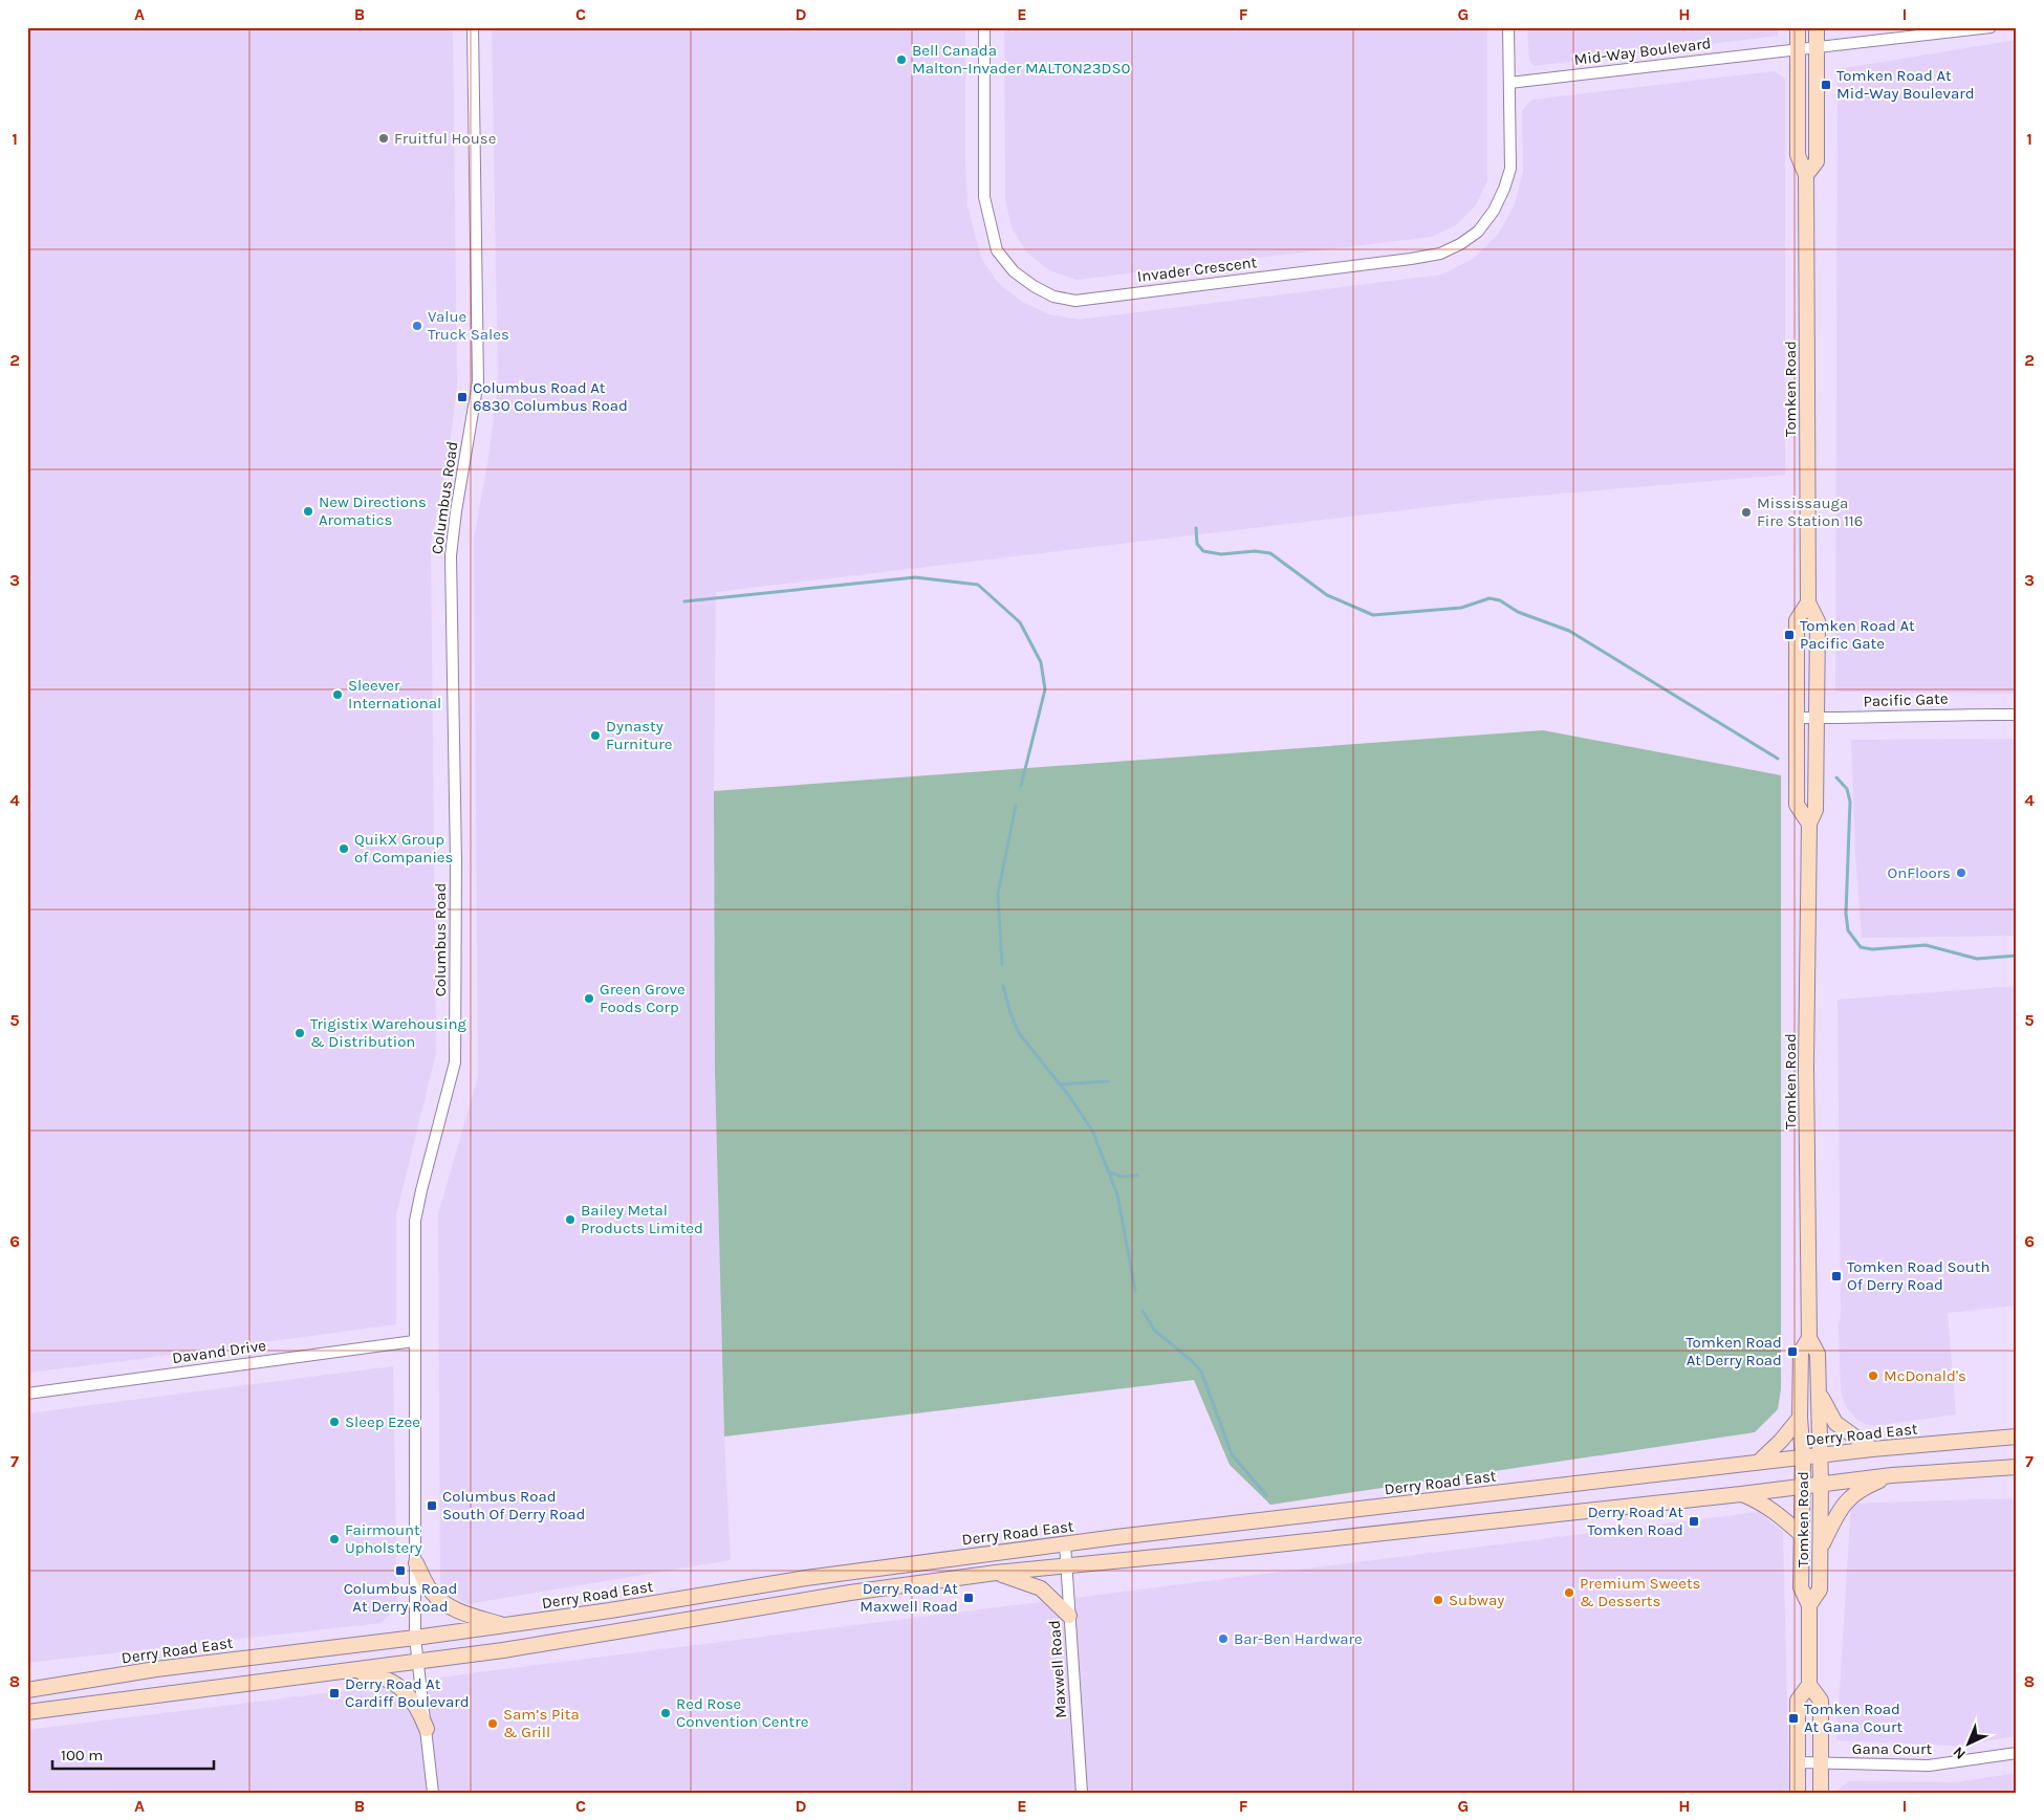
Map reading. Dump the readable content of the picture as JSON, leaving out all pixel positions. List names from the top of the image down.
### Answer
{
  "streets": {
    "main road": ["Tomken Road", "Derry Road East"],
    "street": [
      "Mid-Way Boulevard",
      "Invader Crescent",
      "Columbus Road",
      "Pacific Gate",
      "Davand Drive",
      "Maxwell Road",
      "Gana Court"
    ]
  },
  "crossings": [
    ["Mid-Way Boulevard", "Invader Crescent"],
    ["Mid-Way Boulevard", "Tomken Road"],
    ["Tomken Road", "Pacific Gate"],
    ["Tomken Road", "Derry Road East"],
    ["Tomken Road", "Gana Court"],
    ["Columbus Road", "Davand Drive"],
    ["Columbus Road", "Derry Road East"],
    ["Derry Road East", "Maxwell Road"]
  ],
  "places": {
    "other": [
      "Bell Canada Malton-Invader MALTON23DS0",
      "Fruitful House",
      "Value Truck Sales",
      "New Directions Aromatics",
      "Mississauga Fire Station 116",
      "Sleever International",
      "Dynasty Furniture",
      "QuikX Group of Companies",
      "OnFloors",
      "Green Grove Foods Corp",
      "Trigistix Warehousing & Distribution",
      "Bailey Metal Products Limited",
      "McDonald's",
      "Sleep Ezee",
      "Fairmount Upholstery",
      "Premium Sweets & Desserts",
      "Subway",
      "Bar-Ben Hardware",
      "Red Rose Convention Centre",
      "Sam’s Pita & Grill"
    ],
    "transit": [
      "Tomken Road At Mid-Way Boulevard",
      "Columbus Road At 6830 Columbus Road",
      "Tomken Road At Pacific Gate",
      "Tomken Road South Of Derry Road",
      "Tomken Road At Derry Road",
      "Columbus Road South Of Derry Road",
      "Derry Road At Tomken Road",
      "Columbus Road At Derry Road",
      "Derry Road At Maxwell Road",
      "Derry Road At Cardiff Boulevard",
      "Tomken Road At Gana Court"
    ]
  },
  "scale_bar": "100 m",
  "north": "bottom left",
  "grid": {
    "columns": [
      "A",
      "B",
      "C",
      "D",
      "E",
      "F",
      "G",
      "H",
      "I"
    ],
    "rows": [
      "1",
      "2",
      "3",
      "4",
      "5",
      "6",
      "7",
      "8"
    ]
  }
}
